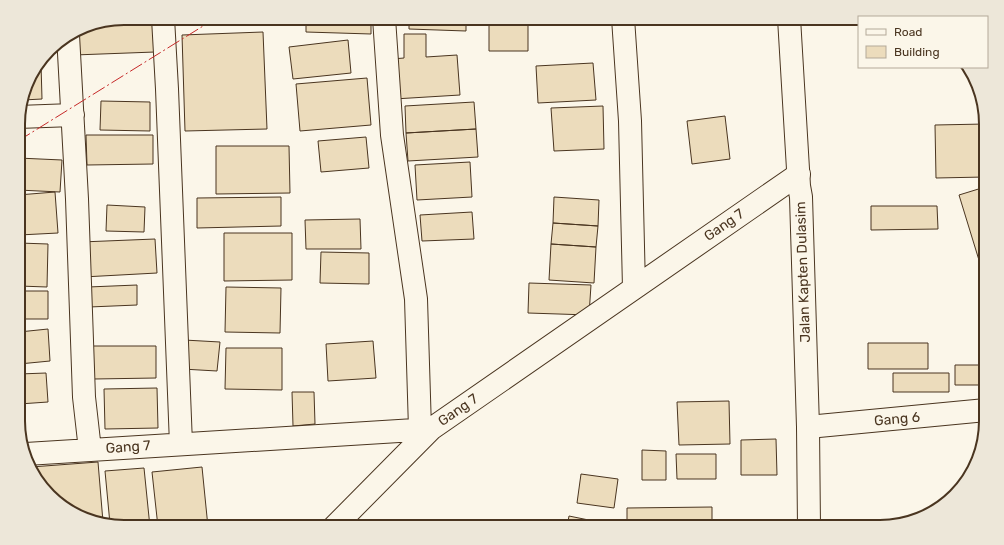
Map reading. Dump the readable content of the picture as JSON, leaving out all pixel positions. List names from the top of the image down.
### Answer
{
  "streets": {
    "street": ["Gang 7", "Jalan Kapten Dulasim", "Gang 6"]
  },
  "crossings": [
    ["Gang 7", "Jalan Kapten Dulasim"],
    ["Jalan Kapten Dulasim", "Gang 6"]
  ],
  "legend": ["Road", "Building"]
}
